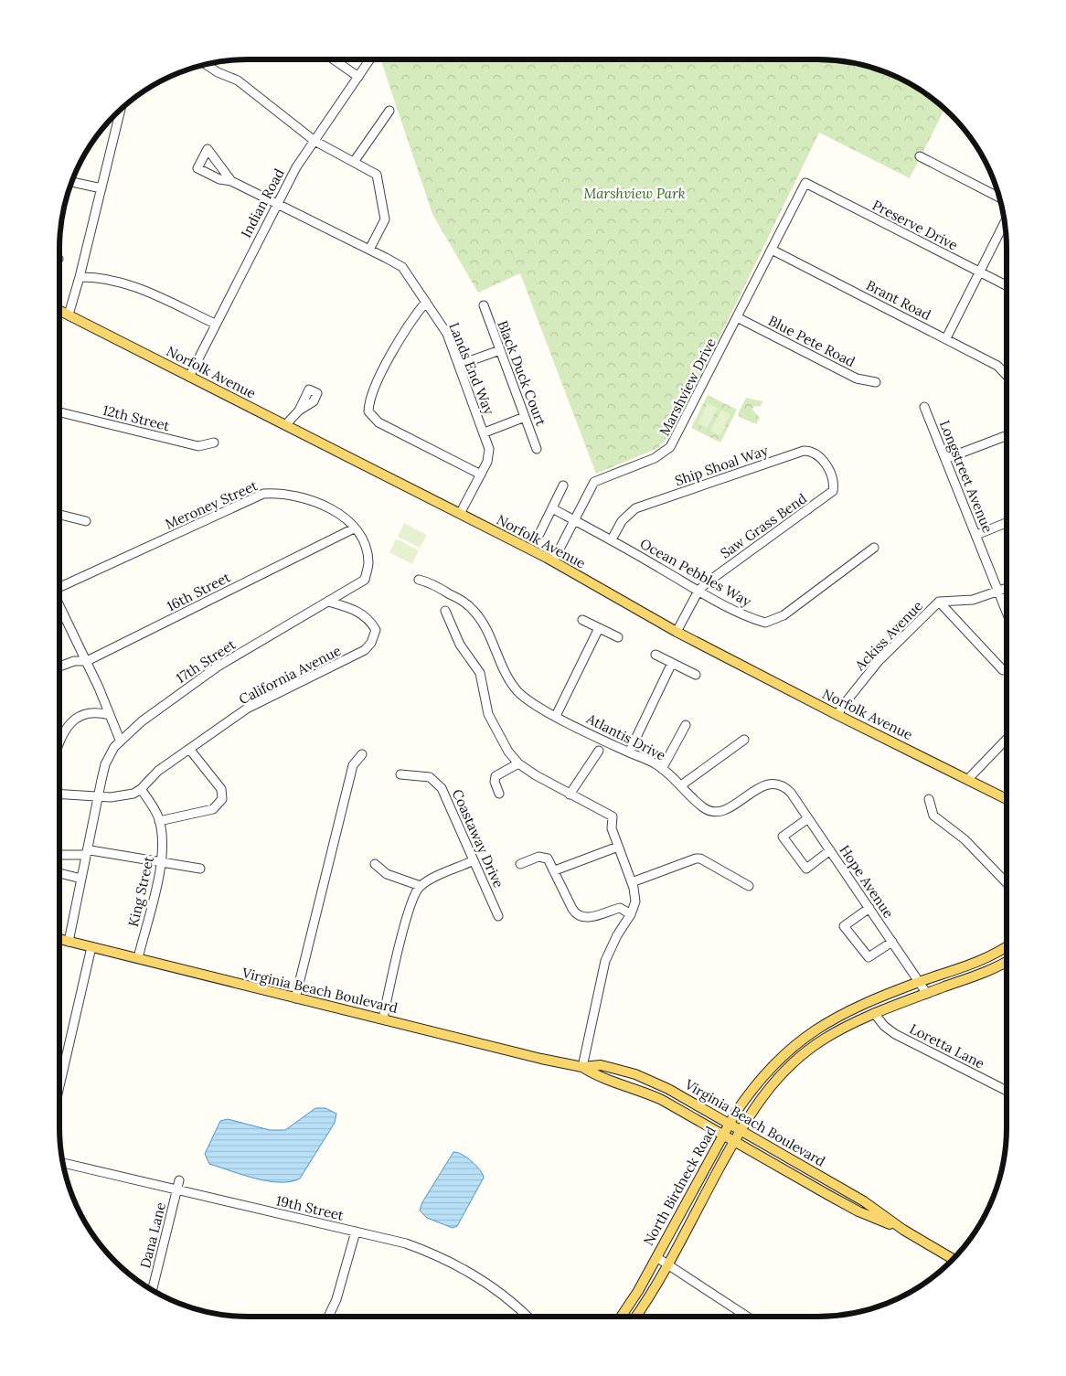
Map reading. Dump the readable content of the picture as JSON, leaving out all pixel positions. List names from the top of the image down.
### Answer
{
  "streets": {
    "main road": ["Norfolk Avenue", "Virginia Beach Boulevard", "North Birdneck Road"],
    "street": [
      "Indian Road",
      "Preserve Drive",
      "Brant Road",
      "Blue Pete Road",
      "Lands End Way",
      "Black Duck Court",
      "Marshview Drive",
      "12th Street",
      "Ship Shoal Way",
      "Longstreet Avenue",
      "Meroney Street",
      "Saw Grass Bend",
      "Ocean Pebbles Way",
      "16th Street",
      "Ackiss Avenue",
      "17th Street",
      "California Avenue",
      "Atlantis Drive",
      "Coastaway Drive",
      "Hope Avenue",
      "King Street",
      "Loretta Lane",
      "19th Street",
      "Dana Lane"
    ]
  },
  "crossings": [
    ["Indian Road", "Lands End Way"],
    ["Indian Road", "Norfolk Avenue"],
    ["Preserve Drive", "Marshview Drive"],
    ["Brant Road", "Marshview Drive"],
    ["Blue Pete Road", "Marshview Drive"],
    ["Lands End Way", "Norfolk Avenue"],
    ["Norfolk Avenue", "Marshview Drive"],
    ["Norfolk Avenue", "Saw Grass Bend"],
    ["Norfolk Avenue", "Ackiss Avenue"],
    ["Marshview Drive", "Ocean Pebbles Way"],
    ["Ship Shoal Way", "Saw Grass Bend"],
    ["Ship Shoal Way", "Ocean Pebbles Way"],
    ["Longstreet Avenue", "Ackiss Avenue"],
    ["Meroney Street", "16th Street"],
    ["Meroney Street", "17th Street"],
    ["Saw Grass Bend", "Ocean Pebbles Way"],
    ["17th Street", "California Avenue"],
    ["17th Street", "Virginia Beach Boulevard"],
    ["California Avenue", "King Street"],
    ["Atlantis Drive", "Hope Avenue"],
    ["Hope Avenue", "North Birdneck Road"],
    ["King Street", "Virginia Beach Boulevard"],
    ["Virginia Beach Boulevard", "North Birdneck Road"],
    ["Loretta Lane", "North Birdneck Road"],
    ["19th Street", "Dana Lane"]
  ],
  "parks": ["Marshview Park"]
}
